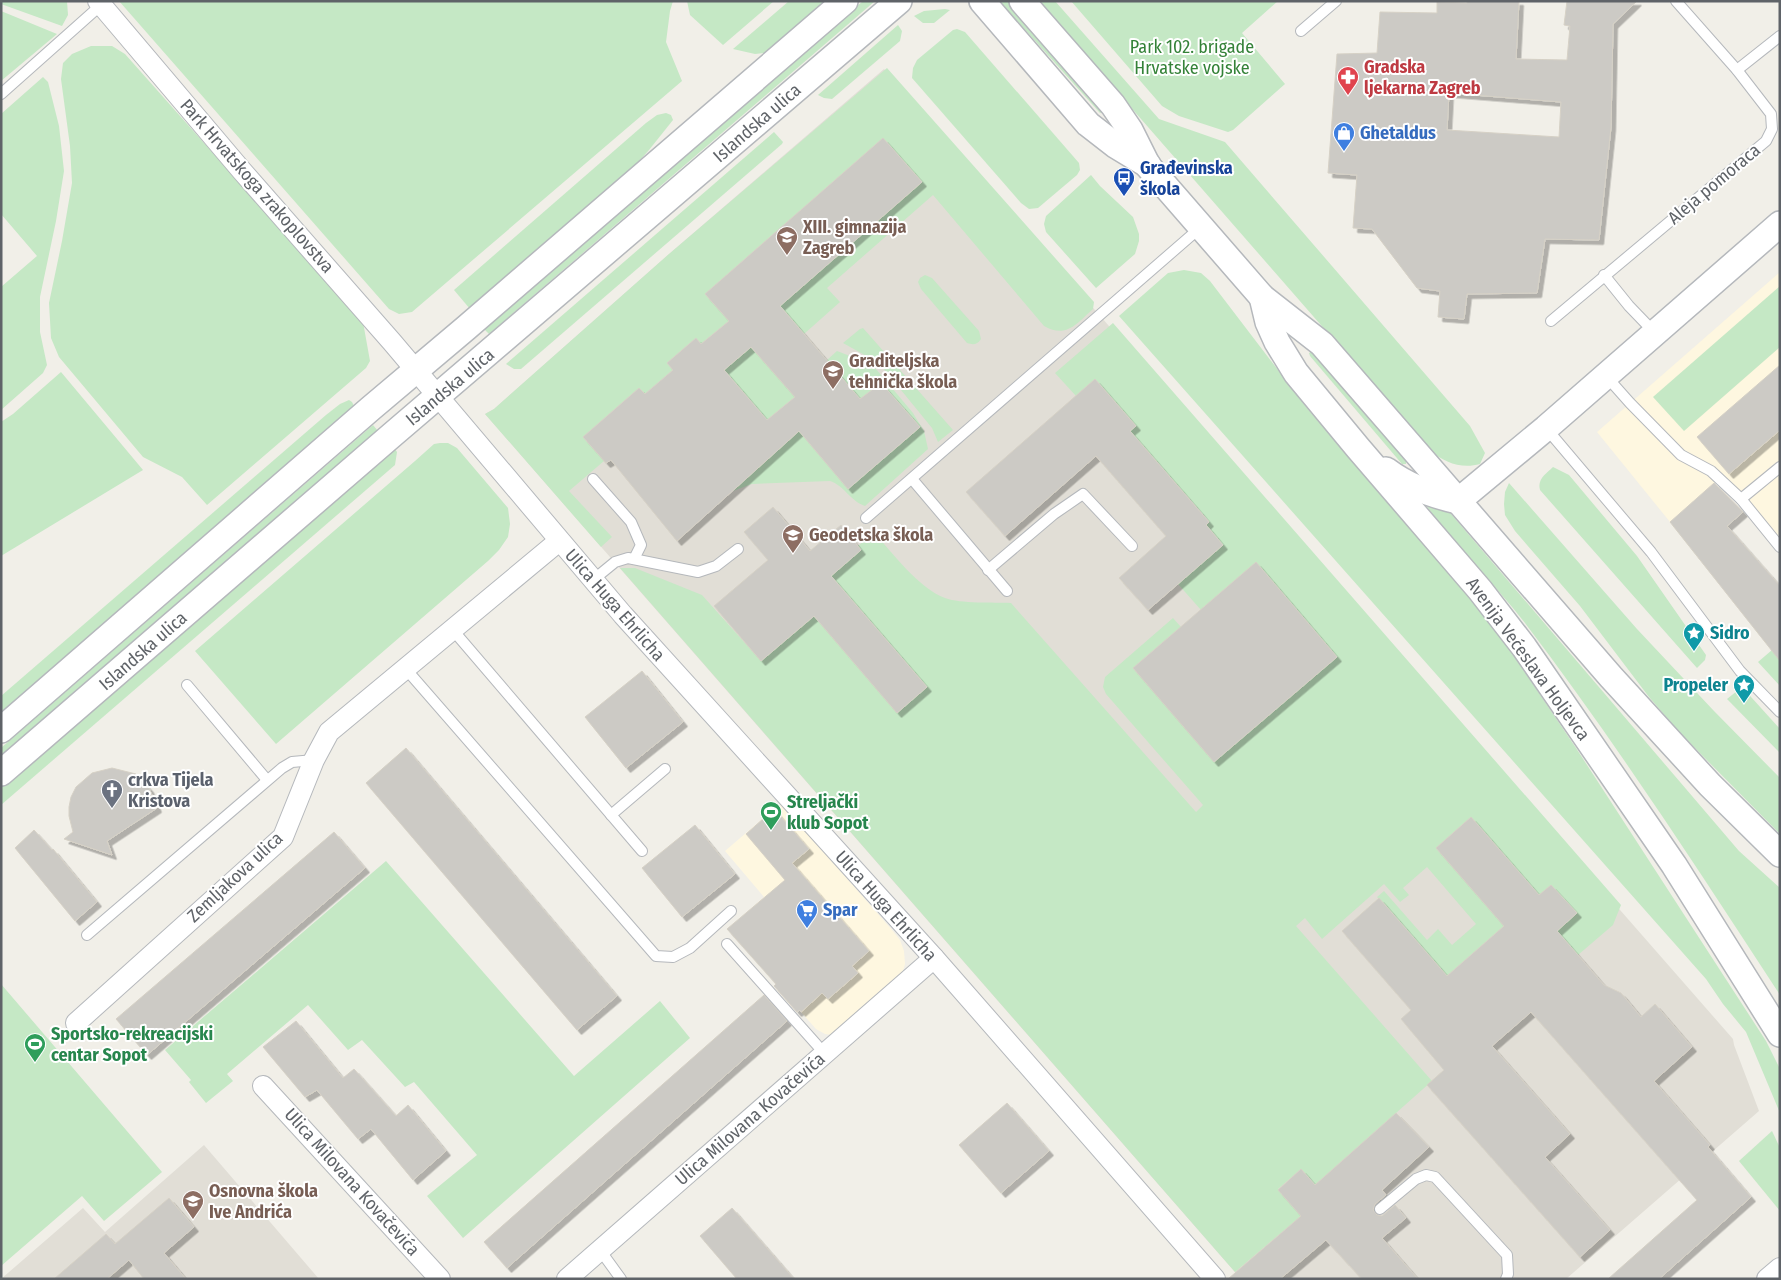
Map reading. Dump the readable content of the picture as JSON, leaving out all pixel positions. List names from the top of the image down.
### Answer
{
  "streets": {
    "street": [
      "Islandska ulica",
      "Park Hrvatskoga zrakoplovstva",
      "Ulica Huga Ehrlicha",
      "Avenija Većeslava Holjevca",
      "Zemljakova ulica",
      "Ulica Milovana Kovačevića"
    ],
    "lane": ["Aleja pomoraca"]
  },
  "crossings": [
    ["Islandska ulica", "Park Hrvatskoga zrakoplovstva"],
    ["Islandska ulica", "Ulica Huga Ehrlicha"],
    ["Park Hrvatskoga zrakoplovstva", "Ulica Huga Ehrlicha"],
    ["Ulica Huga Ehrlicha", "Zemljakova ulica"],
    ["Ulica Huga Ehrlicha", "Ulica Milovana Kovačevića"]
  ],
  "parks": ["Park 102. brigade Hrvatske vojske"],
  "places": {
    "pharmacy": ["Gradska ljekarna Zagreb"],
    "shop": ["Ghetaldus"],
    "bus stop": ["Građevinska škola"],
    "school or university": [
      "XIII. gimnazija Zagreb",
      "Graditeljska tehnička škola",
      "Geodetska škola",
      "Osnovna škola Ive Andrića"
    ],
    "place": ["Sidro", "Propeler"],
    "church": ["crkva Tijela Kristova"],
    "sports": ["Streljački klub Sopot", "Sportsko-rekreacijski centar Sopot"],
    "supermarket": ["Spar"]
  }
}
